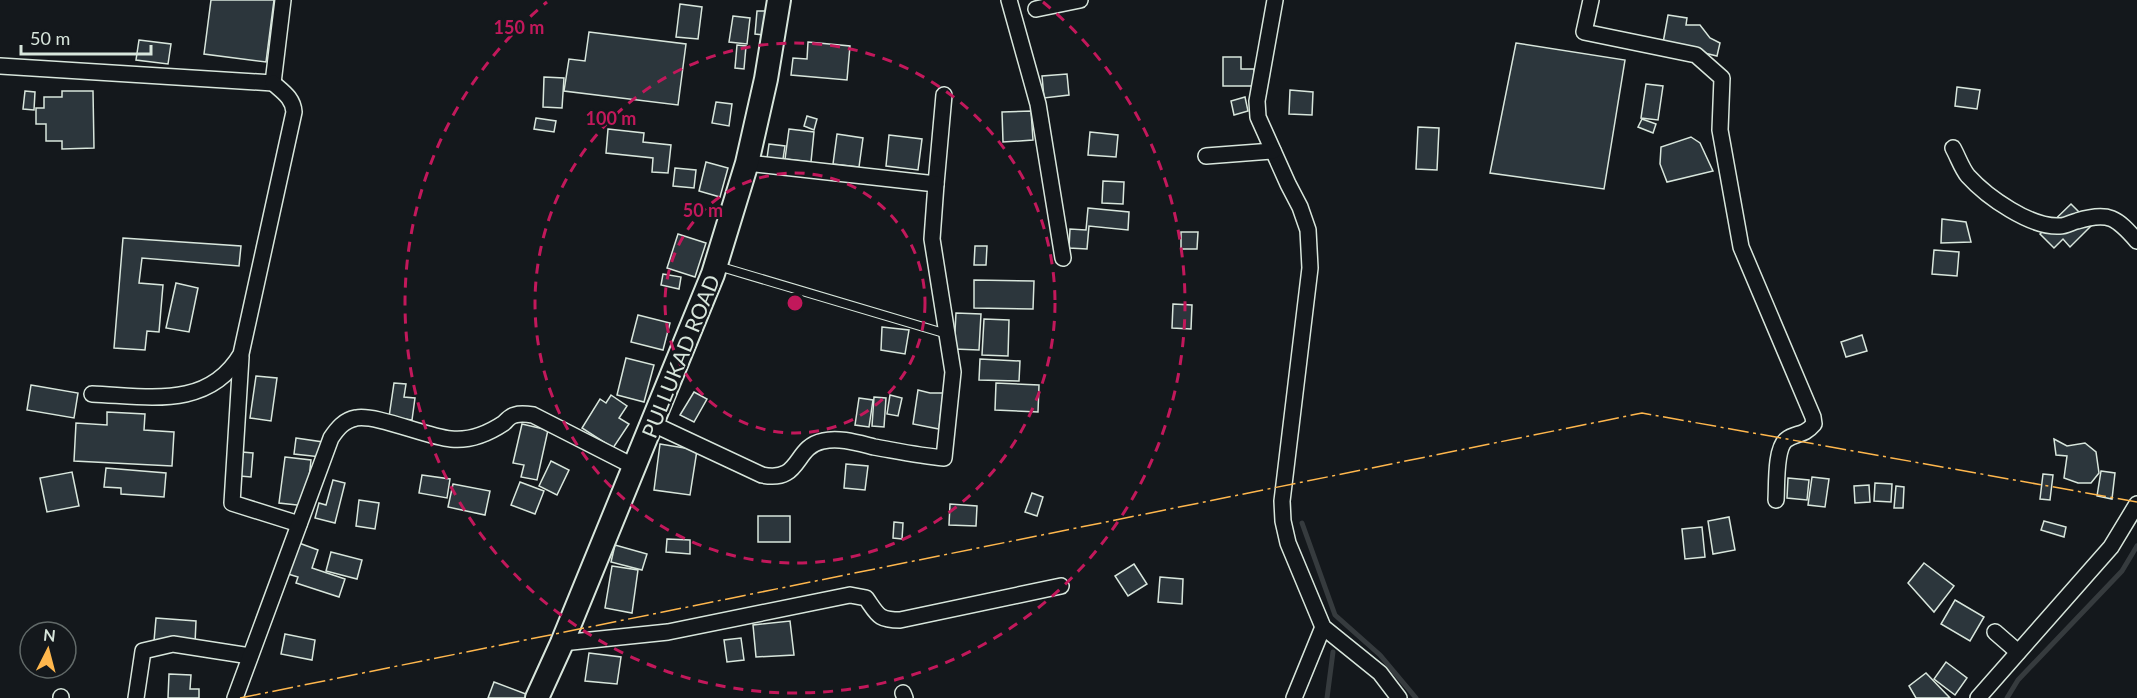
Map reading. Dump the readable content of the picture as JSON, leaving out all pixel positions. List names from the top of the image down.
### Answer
{
  "streets": {
    "street": ["PULLUKAD ROAD"]
  },
  "scale_bar": "50 m",
  "north": "top",
  "rings": ["150 m", "100 m", "50 m"]
}
